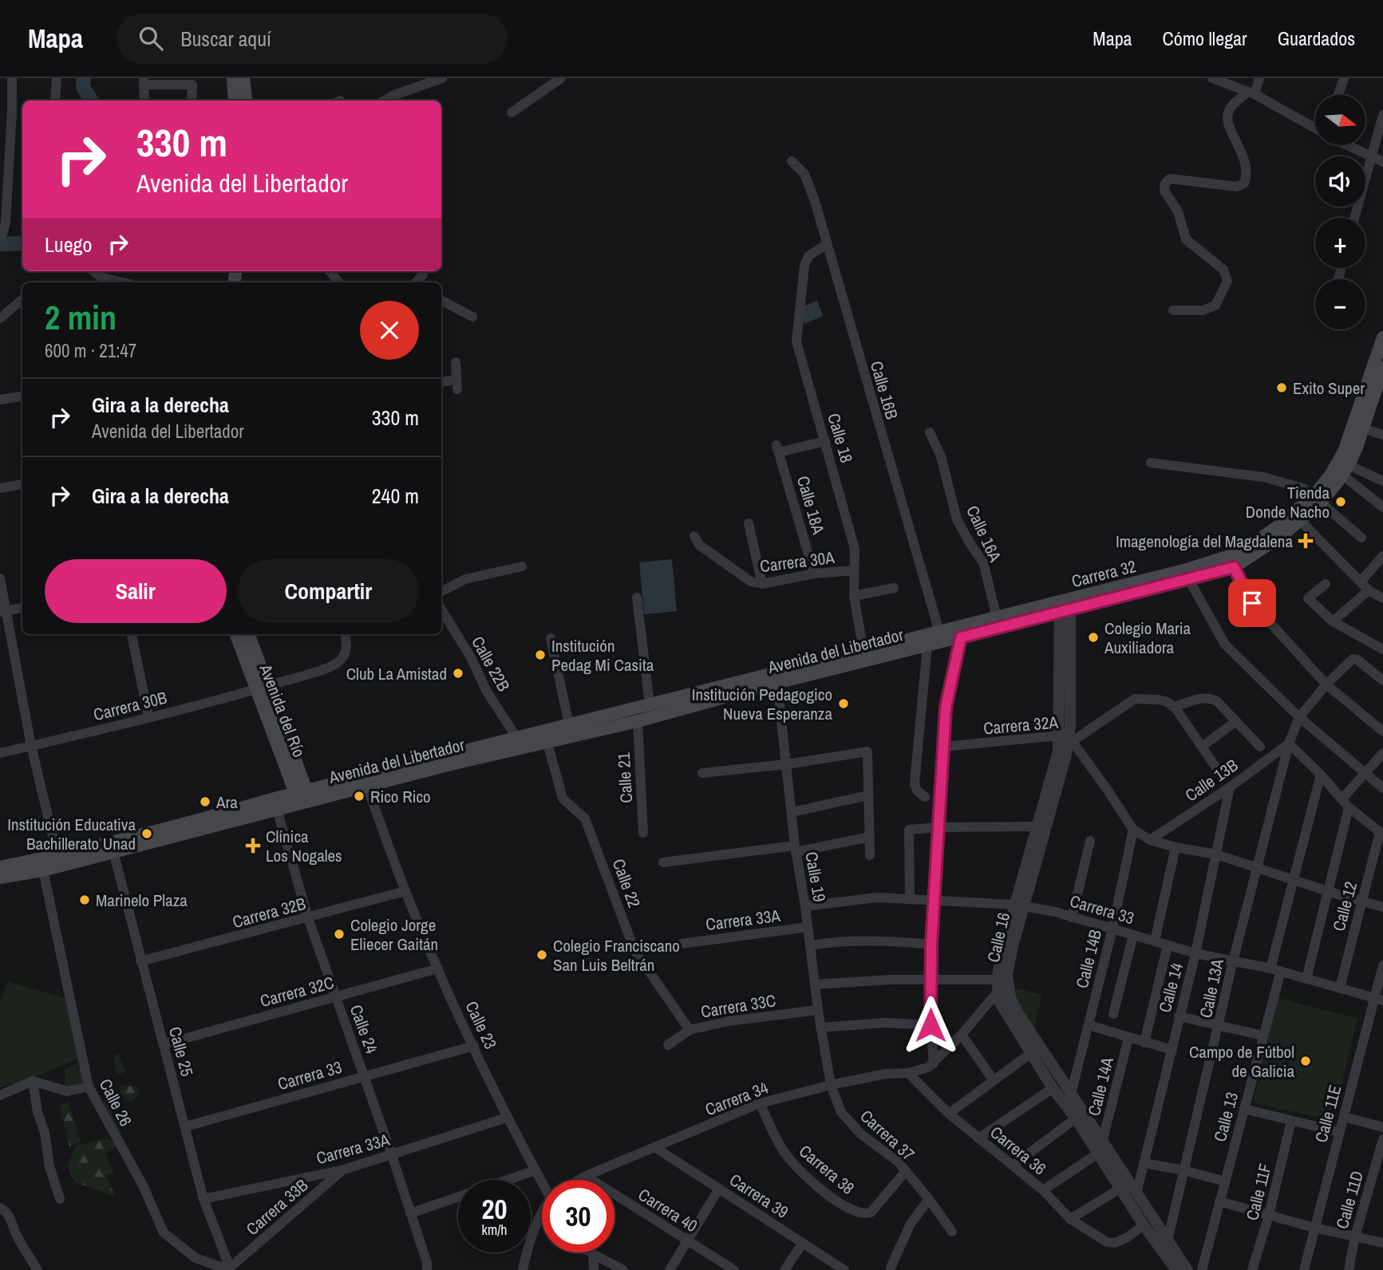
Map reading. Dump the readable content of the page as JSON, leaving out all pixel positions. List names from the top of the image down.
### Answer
{
  "streets": {
    "main road": ["Carrera 32", "Avenida del Libertador", "Avenida del Río"],
    "street": [
      "Calle 16B",
      "Calle 18",
      "Calle 18A",
      "Calle 16A",
      "Carrera 30A",
      "Calle 22B",
      "Carrera 30B",
      "Carrera 32A",
      "Calle 21",
      "Calle 13B",
      "Calle 19",
      "Calle 22",
      "Calle 12",
      "Carrera 33",
      "Carrera 32B",
      "Carrera 33A",
      "Calle 16",
      "Calle 14B",
      "Calle 14",
      "Calle 13A",
      "Carrera 32C",
      "Carrera 33C",
      "Calle 23",
      "Calle 24",
      "Calle 25",
      "Calle 14A",
      "Carrera 34",
      "Calle 26",
      "Calle 11E",
      "Calle 13",
      "Carrera 37",
      "Carrera 36",
      "Carrera 38",
      "Calle 11F",
      "Carrera 39",
      "Calle 11D",
      "Carrera 33B",
      "Carrera 40"
    ]
  },
  "crossings": [
    ["Calle 16B", "Calle 18"],
    ["Calle 16B", "Avenida del Libertador"],
    ["Calle 18", "Calle 18A"],
    ["Calle 18", "Carrera 30A"],
    ["Calle 18", "Avenida del Libertador"],
    ["Calle 18A", "Carrera 30A"],
    ["Calle 16A", "Avenida del Libertador"],
    ["Carrera 32", "Avenida del Libertador"],
    ["Carrera 32", "Calle 16"],
    ["Avenida del Libertador", "Calle 22B"],
    ["Avenida del Libertador", "Avenida del Río"],
    ["Avenida del Libertador", "Calle 21"],
    ["Avenida del Libertador", "Calle 19"],
    ["Avenida del Libertador", "Calle 22"],
    ["Avenida del Libertador", "Calle 16"],
    ["Avenida del Libertador", "Calle 23"],
    ["Avenida del Libertador", "Calle 24"],
    ["Avenida del Libertador", "Calle 25"],
    ["Avenida del Libertador", "Calle 26"],
    ["Carrera 30B", "Avenida del Río"],
    ["Carrera 32A", "Calle 13B"],
    ["Carrera 32A", "Calle 12"],
    ["Carrera 32A", "Calle 16"],
    ["Carrera 32A", "Calle 14B"],
    ["Carrera 32A", "Calle 14"],
    ["Carrera 32A", "Calle 13A"],
    ["Carrera 32A", "Calle 13"],
    ["Calle 13B", "Calle 14"],
    ["Calle 13B", "Calle 13A"],
    ["Calle 19", "Carrera 33"],
    ["Calle 19", "Carrera 33A"],
    ["Calle 19", "Carrera 33C"],
    ["Calle 19", "Carrera 34"],
    ["Calle 19", "Carrera 37"],
    ["Calle 22", "Carrera 33C"],
    ["Calle 12", "Carrera 33"],
    ["Carrera 33", "Calle 16"],
    ["Carrera 33", "Calle 14B"],
    ["Carrera 33", "Calle 14"],
    ["Carrera 33", "Calle 13A"],
    ["Carrera 33", "Calle 23"],
    ["Carrera 33", "Calle 24"],
    ["Carrera 33", "Calle 25"],
    ["Carrera 33", "Calle 11E"],
    ["Carrera 33", "Calle 13"],
    ["Carrera 32B", "Calle 23"],
    ["Carrera 32B", "Calle 24"],
    ["Carrera 32B", "Calle 25"],
    ["Carrera 33A", "Calle 23"],
    ["Carrera 33A", "Calle 24"],
    ["Carrera 33A", "Calle 25"],
    ["Carrera 33A", "Carrera 33B"],
    ["Calle 16", "Calle 14B"],
    ["Calle 16", "Calle 14"],
    ["Calle 16", "Calle 13A"],
    ["Calle 16", "Calle 14A"],
    ["Calle 16", "Carrera 34"],
    ["Calle 16", "Carrera 36"],
    ["Carrera 32C", "Calle 23"],
    ["Carrera 32C", "Calle 24"],
    ["Carrera 32C", "Calle 25"],
    ["Calle 25", "Calle 26"],
    ["Calle 25", "Carrera 33B"],
    ["Carrera 34", "Carrera 37"],
    ["Carrera 34", "Carrera 36"],
    ["Carrera 34", "Carrera 38"],
    ["Carrera 34", "Carrera 39"],
    ["Carrera 34", "Carrera 40"],
    ["Calle 26", "Carrera 33B"],
    ["Carrera 37", "Carrera 38"]
  ],
  "places": {
    "other": [
      "Exito Super",
      "Tienda Donde Nacho",
      "Colegio Maria Auxiliadora",
      "Institución Pedag Mi Casita",
      "Club La Amistad",
      "Institución Pedagogico Nueva Esperanza",
      "Rico Rico",
      "Ara",
      "Institución Educativa Bachillerato Unad",
      "Marinelo Plaza",
      "Colegio Jorge Eliecer Gaitán",
      "Colegio Franciscano San Luis Beltrán",
      "Campo de Fútbol de Galicia"
    ],
    "health": ["Imagenología del Magdalena", "Clínica Los Nogales"]
  },
  "north": "right",
  "page": {
    "header": "Mapa",
    "search": "Buscar aquí",
    "nav": ["Mapa", "Cómo llegar", "Guardados"],
    "map_buttons": ["+", "−"],
    "turn": ["330 m", "Avenida del Libertador"],
    "then": "Luego",
    "heading": ["2 min", "600 m · 21:47"],
    "list": [
      {
        "name": "Gira a la derecha",
        "note": "Avenida del Libertador",
        "value": "330 m"
      },
      {
        "name": "Gira a la derecha",
        "value": "240 m"
      }
    ],
    "buttons": ["Salir", "Compartir"],
    "speed": "20 km/h",
    "limit": "30"
  }
}
